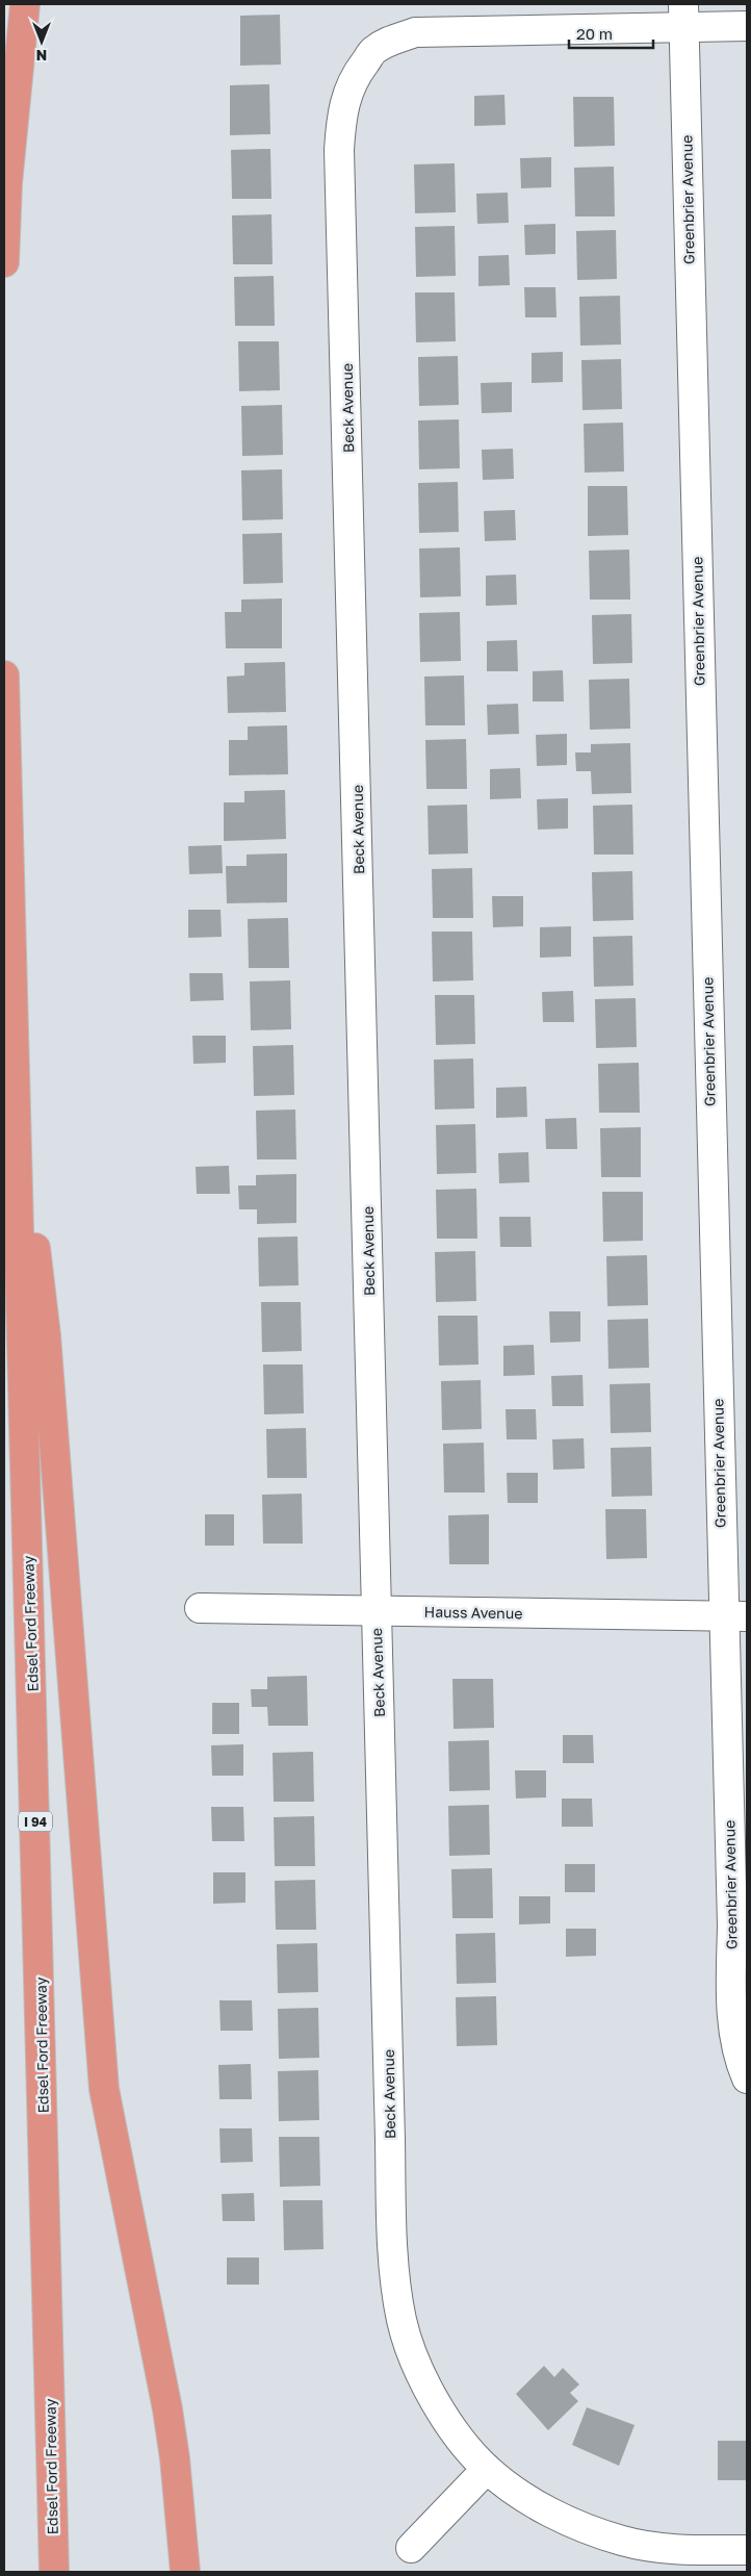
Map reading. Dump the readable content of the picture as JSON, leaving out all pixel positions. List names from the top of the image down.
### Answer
{
  "streets": {
    "highway": ["Edsel Ford Freeway", "I 94"],
    "street": ["Greenbrier Avenue", "Beck Avenue", "Hauss Avenue"]
  },
  "crossings": [
    ["Greenbrier Avenue", "Beck Avenue"],
    ["Greenbrier Avenue", "Hauss Avenue"],
    ["Beck Avenue", "Hauss Avenue"]
  ],
  "scale_bar": "20 m",
  "north": "bottom"
}
